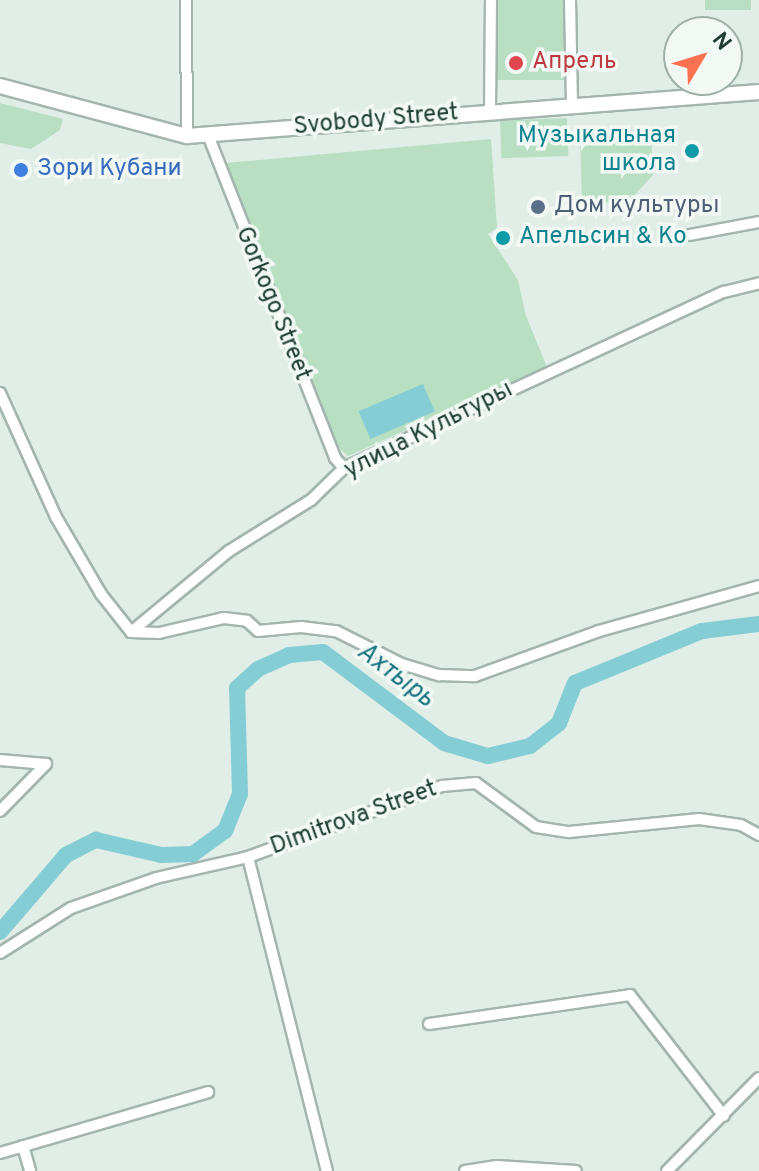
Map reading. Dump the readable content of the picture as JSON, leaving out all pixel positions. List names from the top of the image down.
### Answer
{
  "streets": {
    "street": [
      "Svobody Street",
      "Gorkogo Street",
      "улица Культуры",
      "Dimitrova Street"
    ]
  },
  "crossings": [
    ["Svobody Street", "Gorkogo Street"],
    ["Gorkogo Street", "улица Культуры"]
  ],
  "water": ["Ахтырь"],
  "places": [
    "Апрель",
    "Музыкальная школа",
    "Зори Кубани",
    "Дом культуры",
    "Апельсин & Ко"
  ],
  "north": "top right"
}
